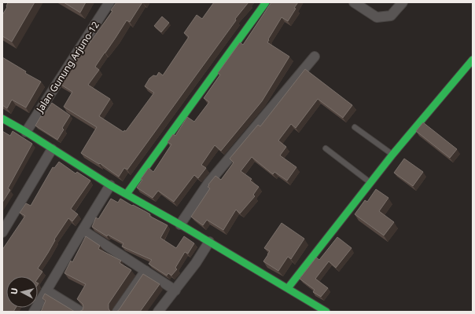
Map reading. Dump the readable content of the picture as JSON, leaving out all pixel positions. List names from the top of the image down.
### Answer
{
  "streets": {
    "street": ["Jalan Gunung Arjuno-12"]
  },
  "north": "left"
}
